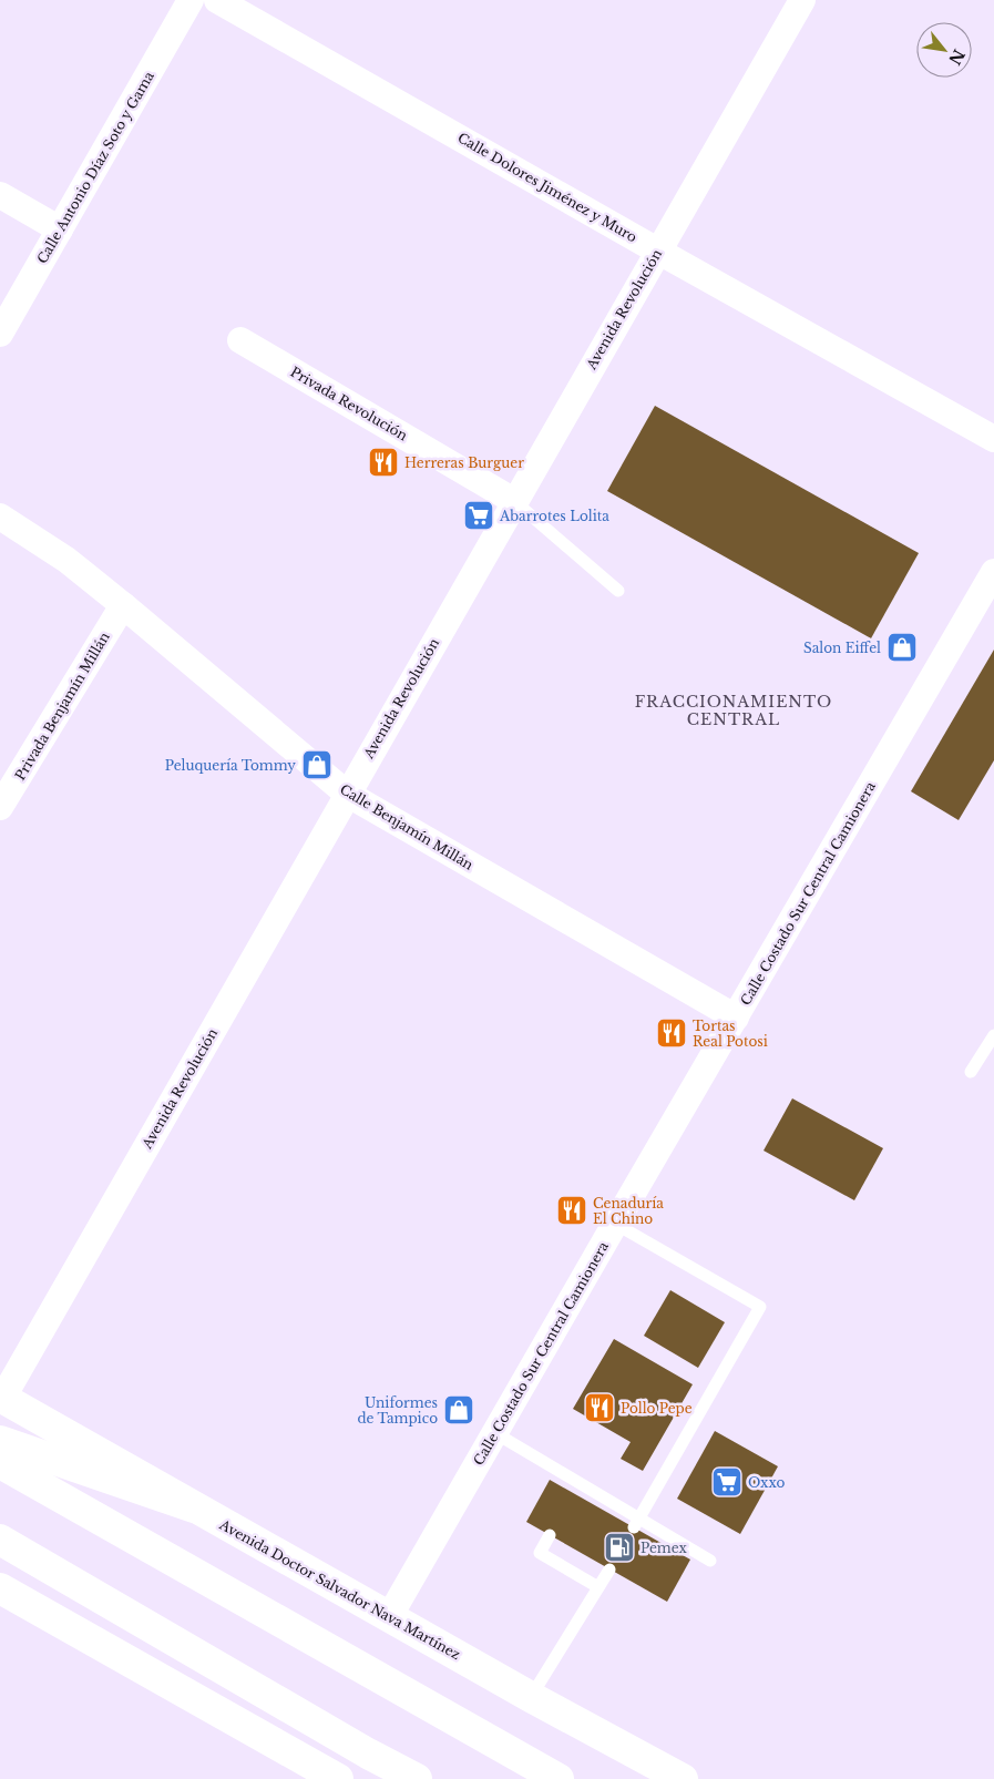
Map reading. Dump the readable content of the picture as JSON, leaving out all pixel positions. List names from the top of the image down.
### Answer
{
  "streets": {
    "main road": ["Avenida Doctor Salvador Nava Martínez"],
    "street": [
      "Calle Antonio Díaz Soto y Gama",
      "Calle Dolores Jiménez y Muro",
      "Avenida Revolución",
      "Privada Revolución",
      "Privada Benjamín Millán",
      "Calle Benjamín Millán",
      "Calle Costado Sur Central Camionera"
    ]
  },
  "crossings": [
    ["Calle Dolores Jiménez y Muro", "Avenida Revolución"],
    ["Avenida Revolución", "Privada Revolución"],
    ["Avenida Revolución", "Calle Benjamín Millán"],
    ["Avenida Revolución", "Avenida Doctor Salvador Nava Martínez"],
    ["Privada Benjamín Millán", "Calle Benjamín Millán"],
    ["Calle Benjamín Millán", "Calle Costado Sur Central Camionera"],
    ["Calle Costado Sur Central Camionera", "Avenida Doctor Salvador Nava Martínez"]
  ],
  "districts": ["FRACCIONAMIENTO CENTRAL"],
  "places": {
    "restaurant": [
      "Herreras Burguer",
      "Tortas Real Potosi",
      "Cenaduría El Chino",
      "Pollo Pepe"
    ],
    "supermarket": ["Abarrotes Lolita", "Oxxo"],
    "shop": ["Salon Eiffel", "Peluquería Tommy", "Uniformes de Tampico"],
    "fuel station": ["Pemex"]
  },
  "north": "bottom right"
}
